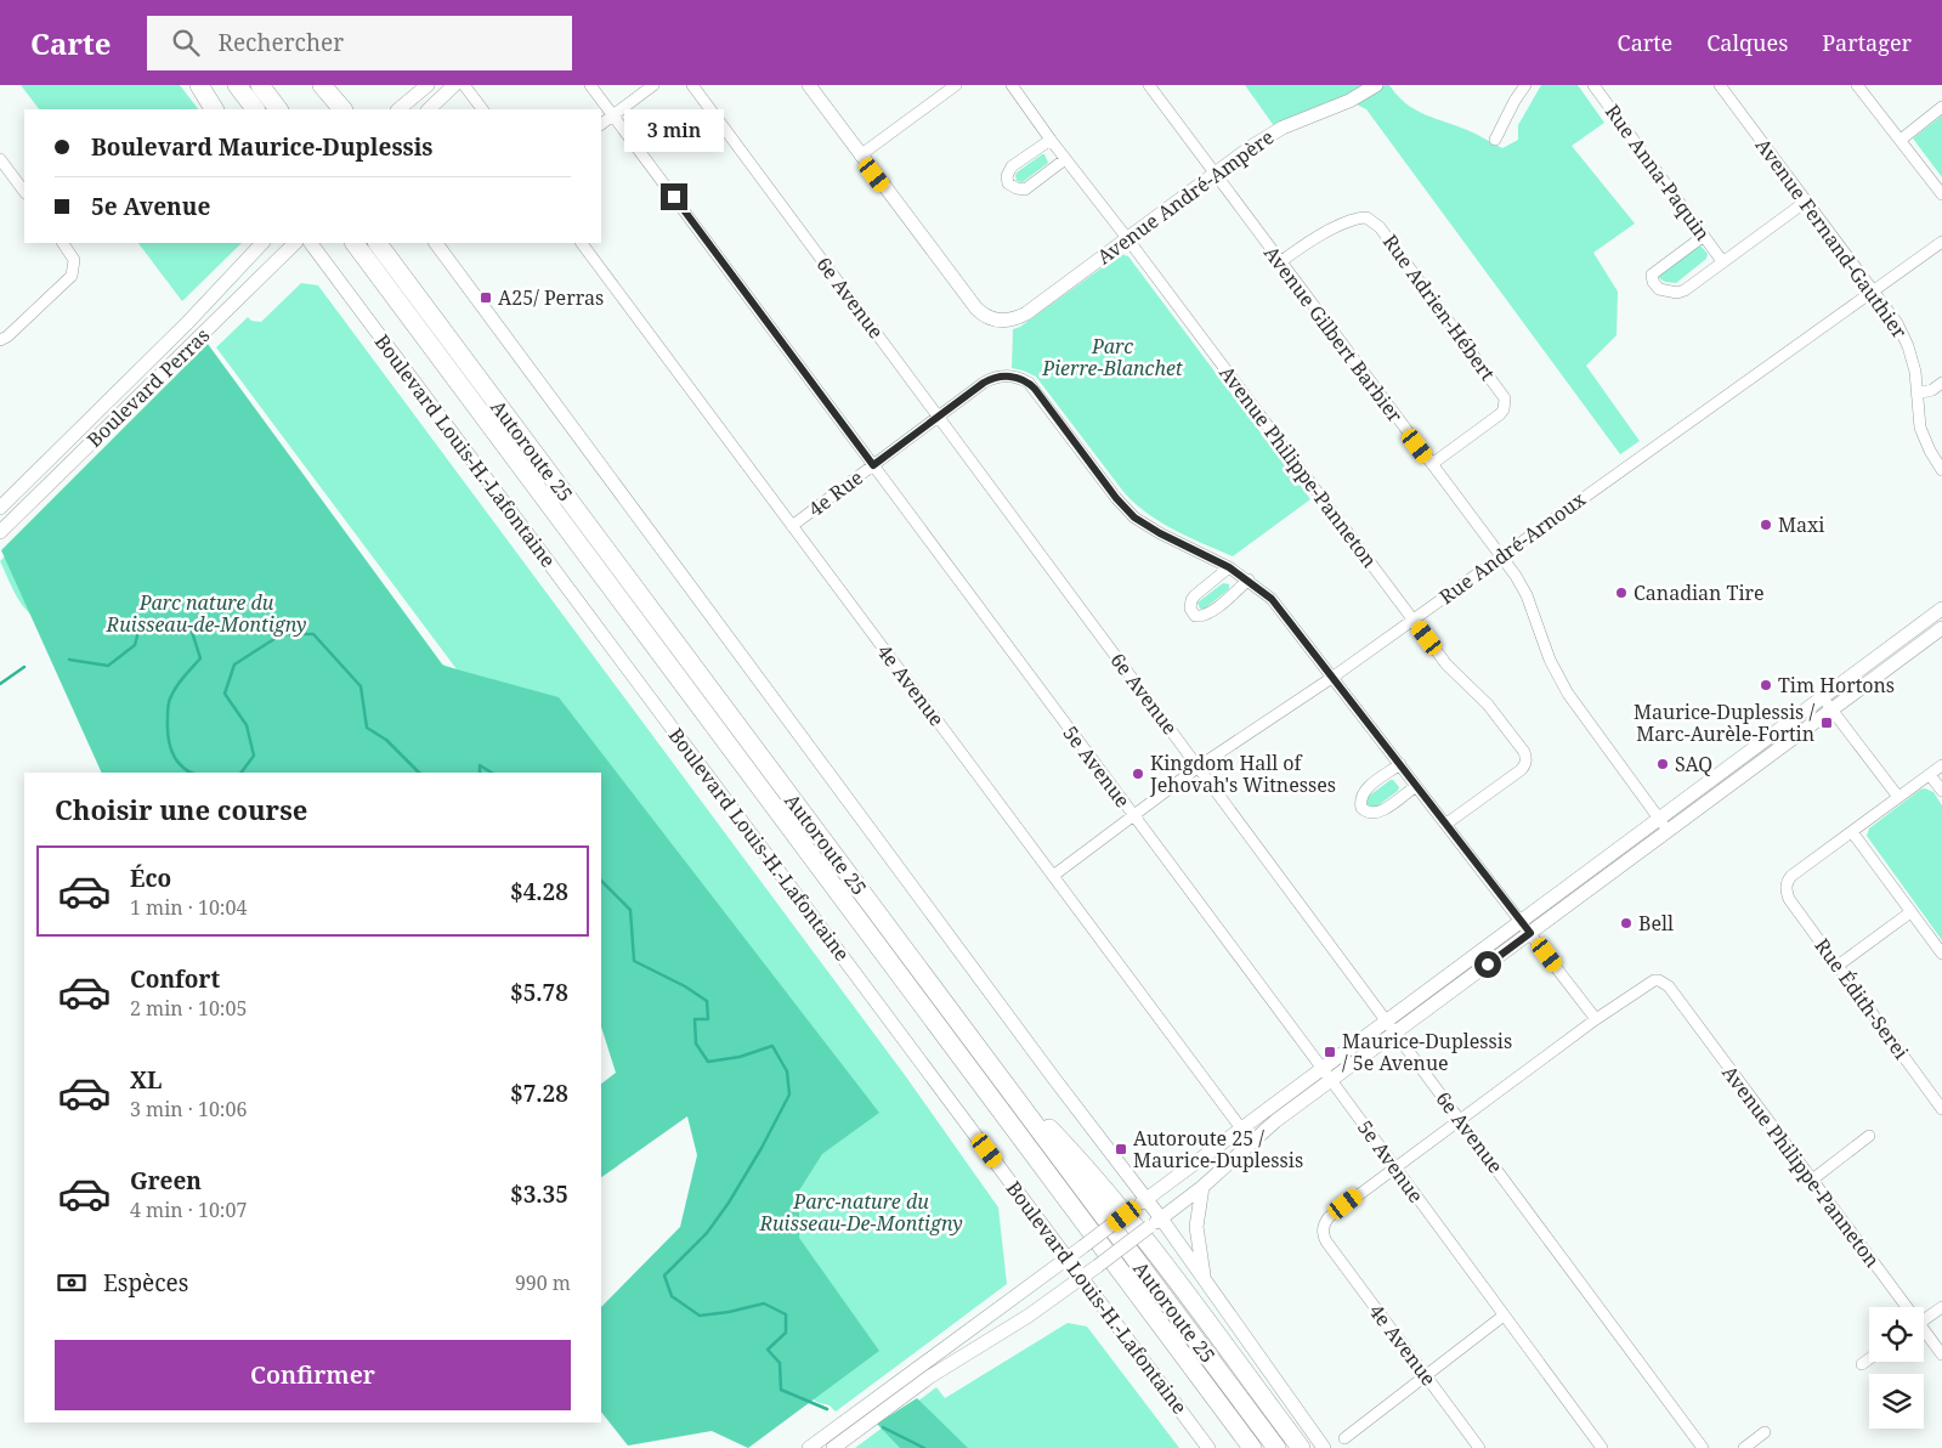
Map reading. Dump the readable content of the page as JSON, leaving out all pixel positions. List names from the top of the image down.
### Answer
{
  "streets": {
    "highway": ["Autoroute 25"],
    "main road": ["Avenue André-Ampère", "Boulevard Perras", "Boulevard Louis-H.-Lafontaine"],
    "street": [
      "Rue Anna-Paquin",
      "Avenue Fernand-Gauthier",
      "6e Avenue",
      "Rue Adrien-Hébert",
      "Avenue Gilbert Barbier",
      "Avenue Philippe-Panneton",
      "4e Rue",
      "Rue André-Arnoux",
      "4e Avenue",
      "5e Avenue",
      "Rue Édith-Serei"
    ]
  },
  "crossings": [
    ["Avenue André-Ampère", "Avenue Gilbert Barbier"],
    ["Avenue André-Ampère", "Avenue Philippe-Panneton"],
    ["Avenue Fernand-Gauthier", "Rue André-Arnoux"],
    ["6e Avenue", "4e Rue"],
    ["6e Avenue", "Rue André-Arnoux"],
    ["Rue Adrien-Hébert", "Avenue Gilbert Barbier"],
    ["Avenue Gilbert Barbier", "Rue André-Arnoux"],
    ["Avenue Philippe-Panneton", "Rue André-Arnoux"],
    ["4e Rue", "4e Avenue"],
    ["4e Rue", "5e Avenue"],
    ["Rue André-Arnoux", "4e Avenue"],
    ["Rue André-Arnoux", "5e Avenue"],
    ["4e Avenue", "5e Avenue"]
  ],
  "parks": ["Parc Pierre-Blanchet", "Parc nature du Ruisseau-de-Montigny", "Parc-nature du Ruisseau-De-Montigny"],
  "places": {
    "transit": [
      "A25/ Perras",
      "Maurice-Duplessis / Marc-Aurèle-Fortin",
      "Maurice-Duplessis / 5e Avenue",
      "Autoroute 25 / Maurice-Duplessis"
    ],
    "other": [
      "Maxi",
      "Canadian Tire",
      "Tim Hortons",
      "SAQ",
      "Kingdom Hall of Jehovah's Witnesses",
      "Bell"
    ]
  },
  "page": {
    "header": "Carte",
    "search": "Rechercher",
    "nav": ["Carte", "Calques", "Partager"],
    "bubble": "3 min",
    "banner": ["Boulevard Maurice-Duplessis", "5e Avenue"],
    "heading": "Choisir une course",
    "list": [
      {
        "name": "Éco",
        "note": "1 min · 10:04",
        "value": "$4.28"
      },
      {
        "name": "Confort",
        "note": "2 min · 10:05",
        "value": "$5.78"
      },
      {
        "name": "XL",
        "note": "3 min · 10:06",
        "value": "$7.28"
      },
      {
        "name": "Green",
        "note": "4 min · 10:07",
        "value": "$3.35"
      }
    ],
    "pay": ["Espèces", "990 m"],
    "buttons": "Confirmer"
  }
}
